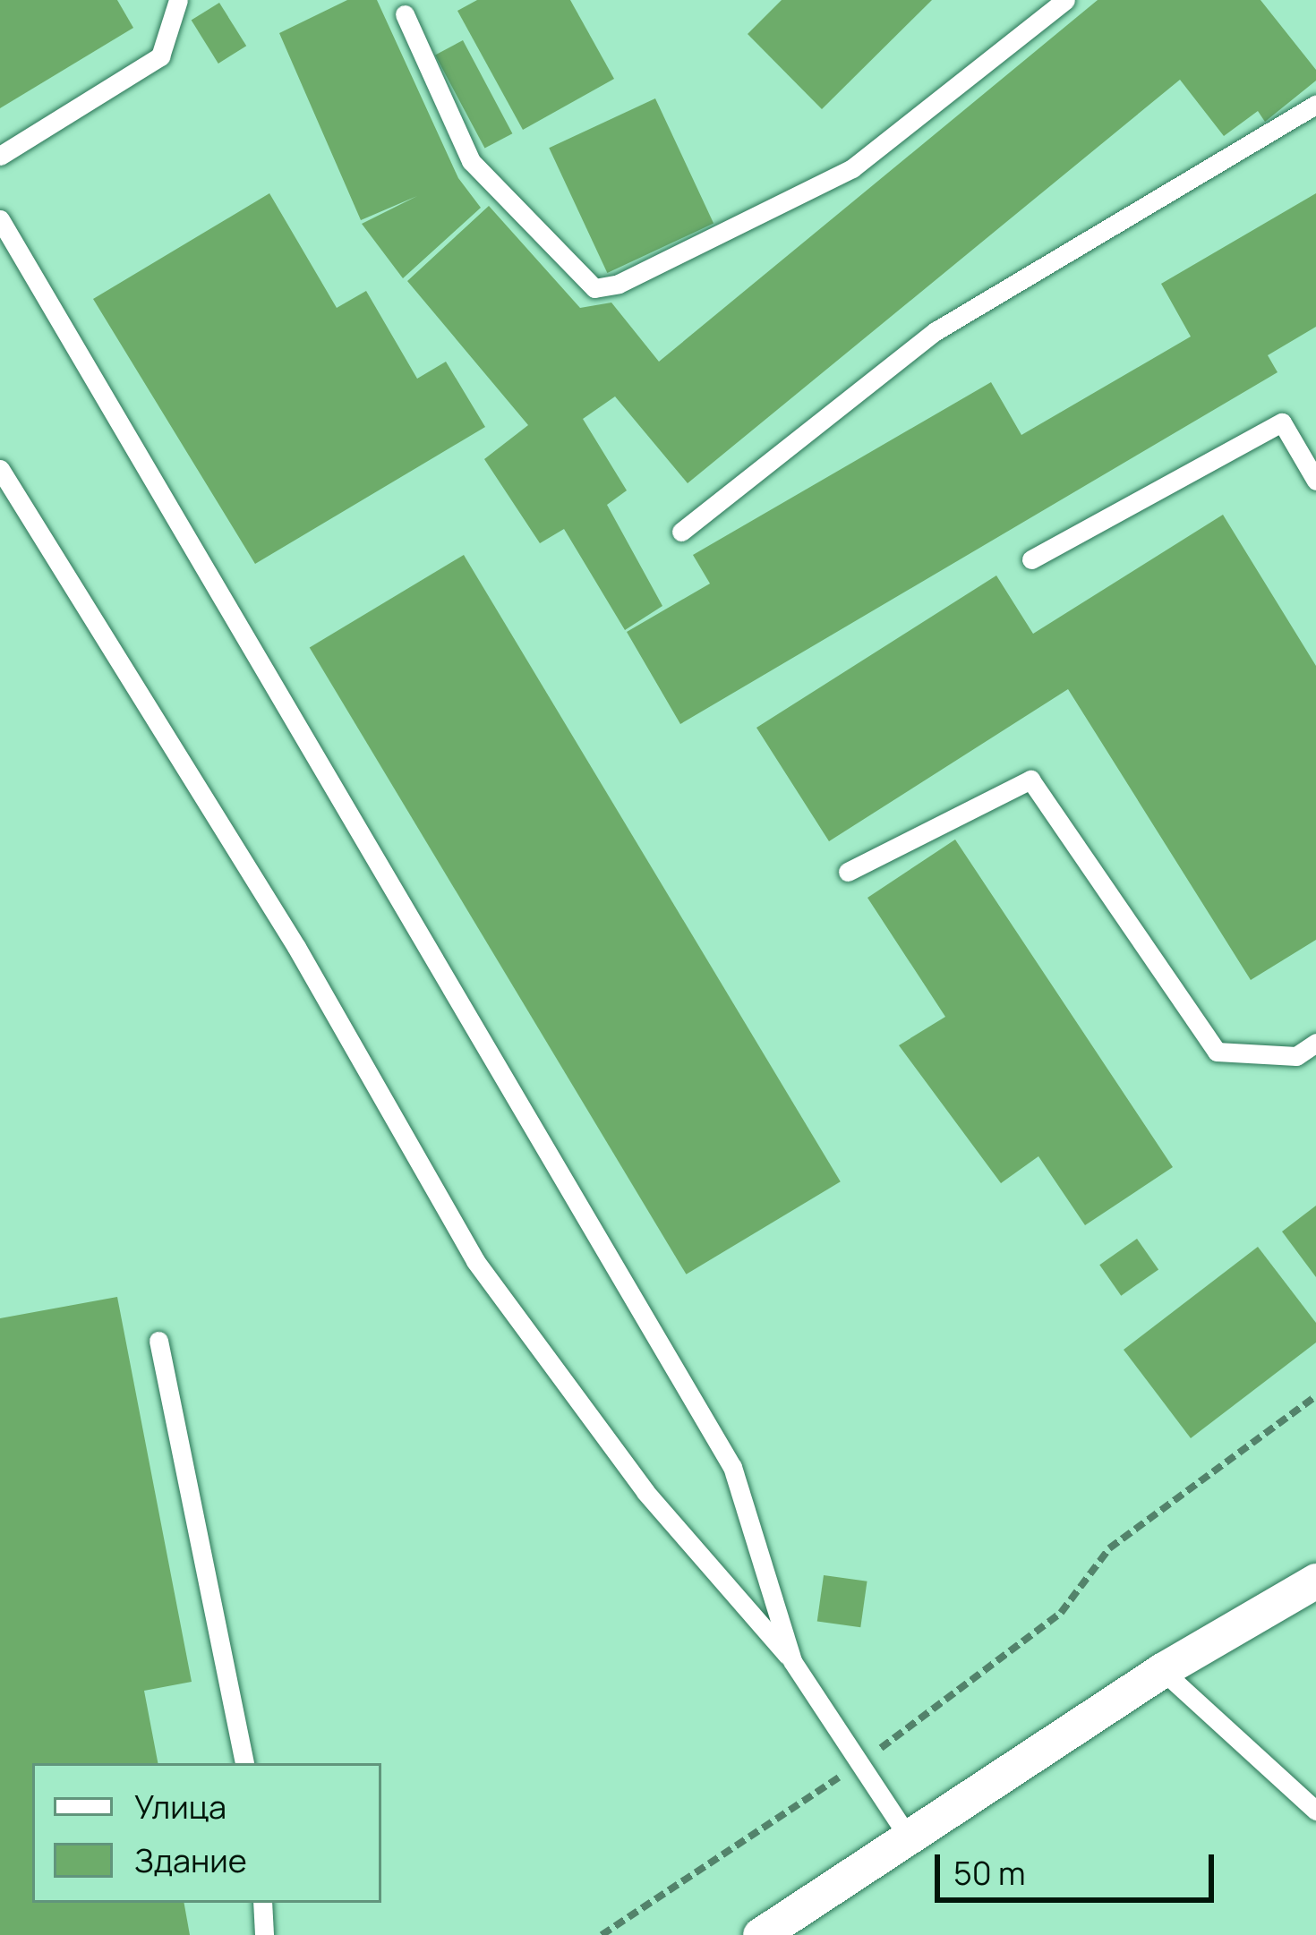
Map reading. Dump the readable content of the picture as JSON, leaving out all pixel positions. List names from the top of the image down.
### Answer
{
  "legend": ["Улица", "Здание"],
  "scale_bar": "50 m"
}
